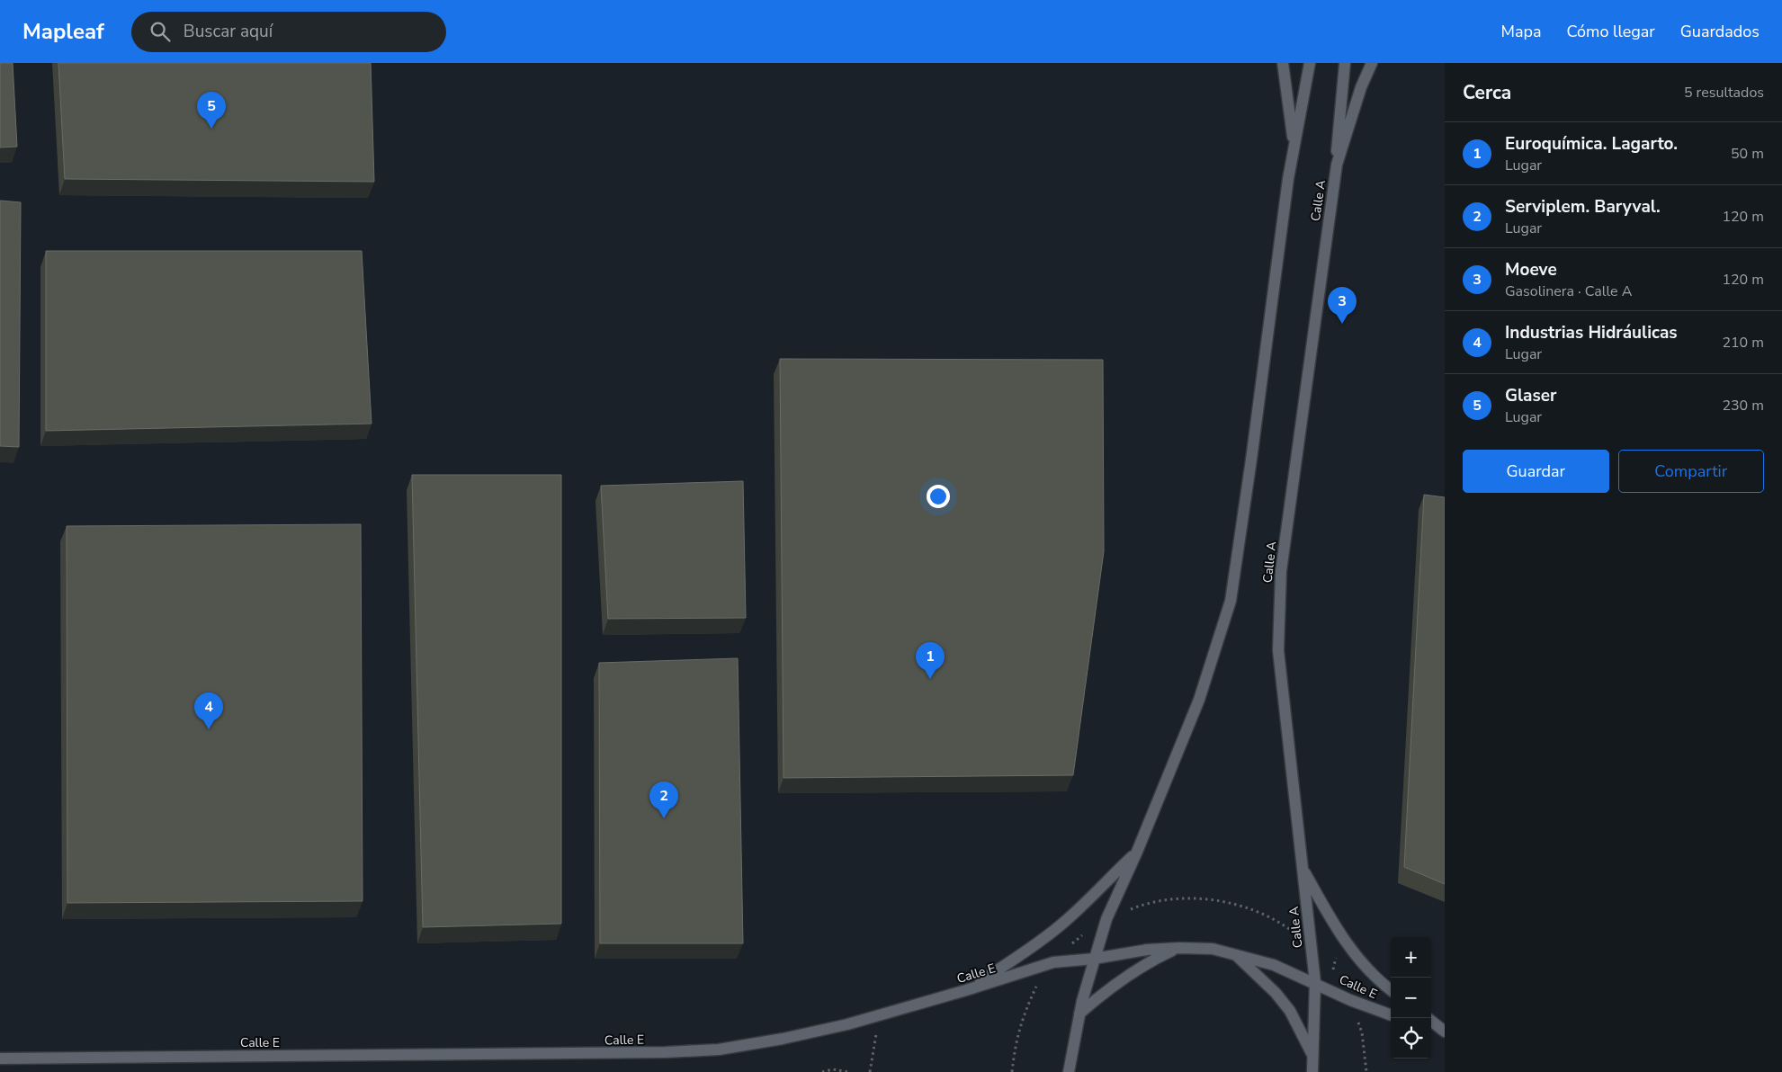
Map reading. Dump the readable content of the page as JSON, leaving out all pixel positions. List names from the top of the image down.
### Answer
{
  "streets": {
    "street": ["Calle A", "Calle E"]
  },
  "crossings": [
    ["Calle A", "Calle E"]
  ],
  "page": {
    "header": "Mapleaf",
    "search": "Buscar aquí",
    "nav": ["Mapa", "Cómo llegar", "Guardados"],
    "heading": ["Cerca", "5 resultados"],
    "pins": [
      "5",
      "3",
      "1",
      "4",
      "2"
    ],
    "list": [
      {
        "mark": "1",
        "name": "Euroquímica. Lagarto.",
        "note": "Lugar",
        "value": "50 m"
      },
      {
        "mark": "2",
        "name": "Serviplem. Baryval.",
        "note": "Lugar",
        "value": "120 m"
      },
      {
        "mark": "3",
        "name": "Moeve",
        "note": "Gasolinera · Calle A",
        "value": "120 m"
      },
      {
        "mark": "4",
        "name": "Industrias Hidráulicas",
        "note": "Lugar",
        "value": "210 m"
      },
      {
        "mark": "5",
        "name": "Glaser",
        "note": "Lugar",
        "value": "230 m"
      }
    ],
    "buttons": ["Guardar", "Compartir"],
    "map_buttons": ["+", "−"]
  }
}
